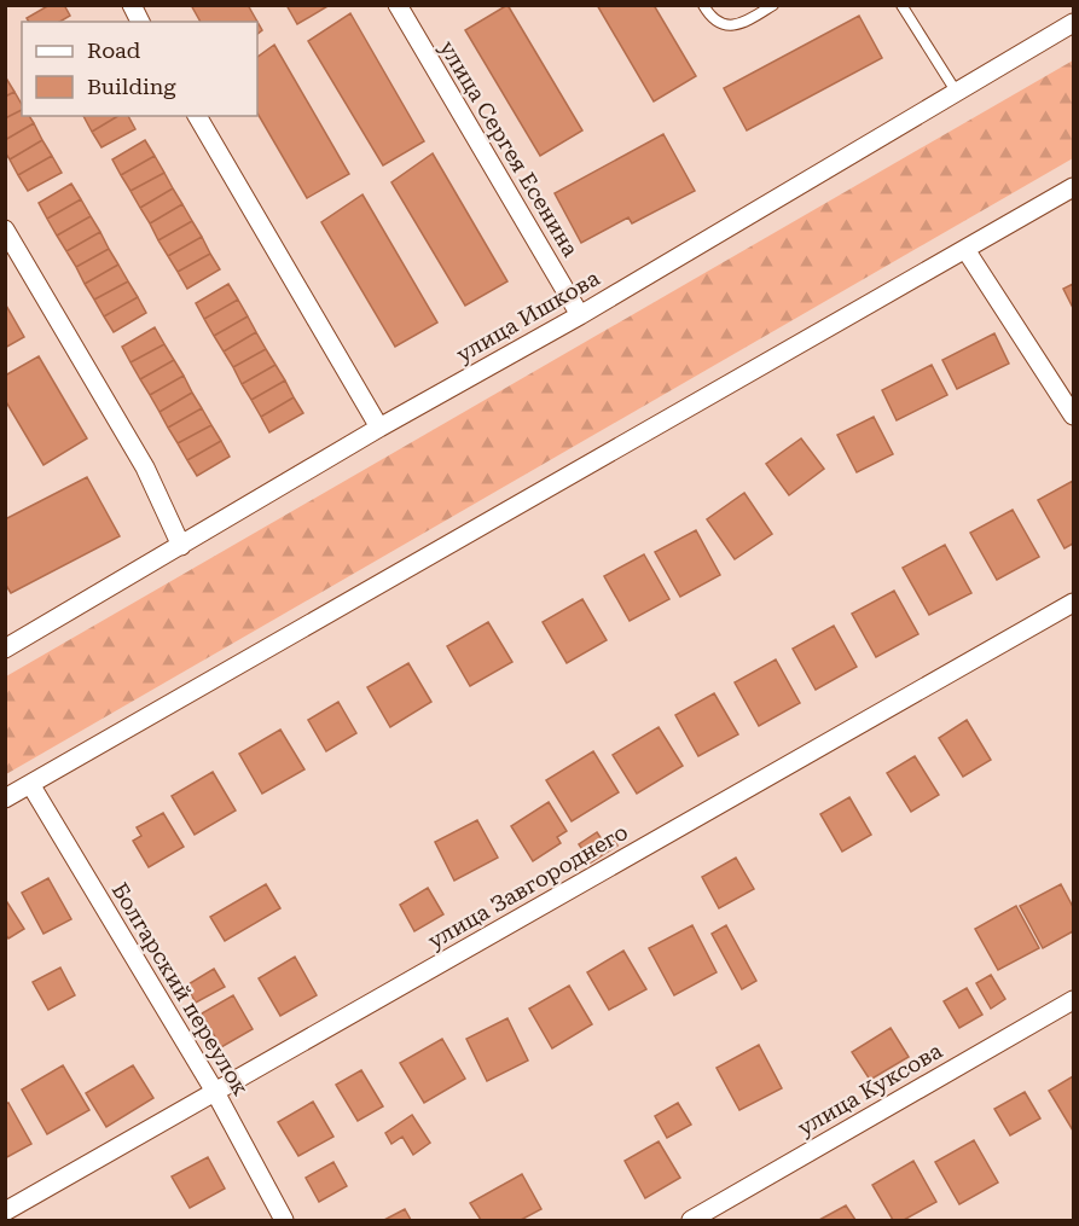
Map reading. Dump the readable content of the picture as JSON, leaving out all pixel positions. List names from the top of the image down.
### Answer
{
  "streets": {
    "street": [
      "улица Сергея Есенина",
      "улица Ишкова",
      "улица Завгороднего",
      "Болгарский переулок",
      "улица Куксова"
    ]
  },
  "crossings": [
    ["улица Сергея Есенина", "улица Ишкова"],
    ["улица Завгороднего", "Болгарский переулок"]
  ],
  "legend": ["Road", "Building"]
}
